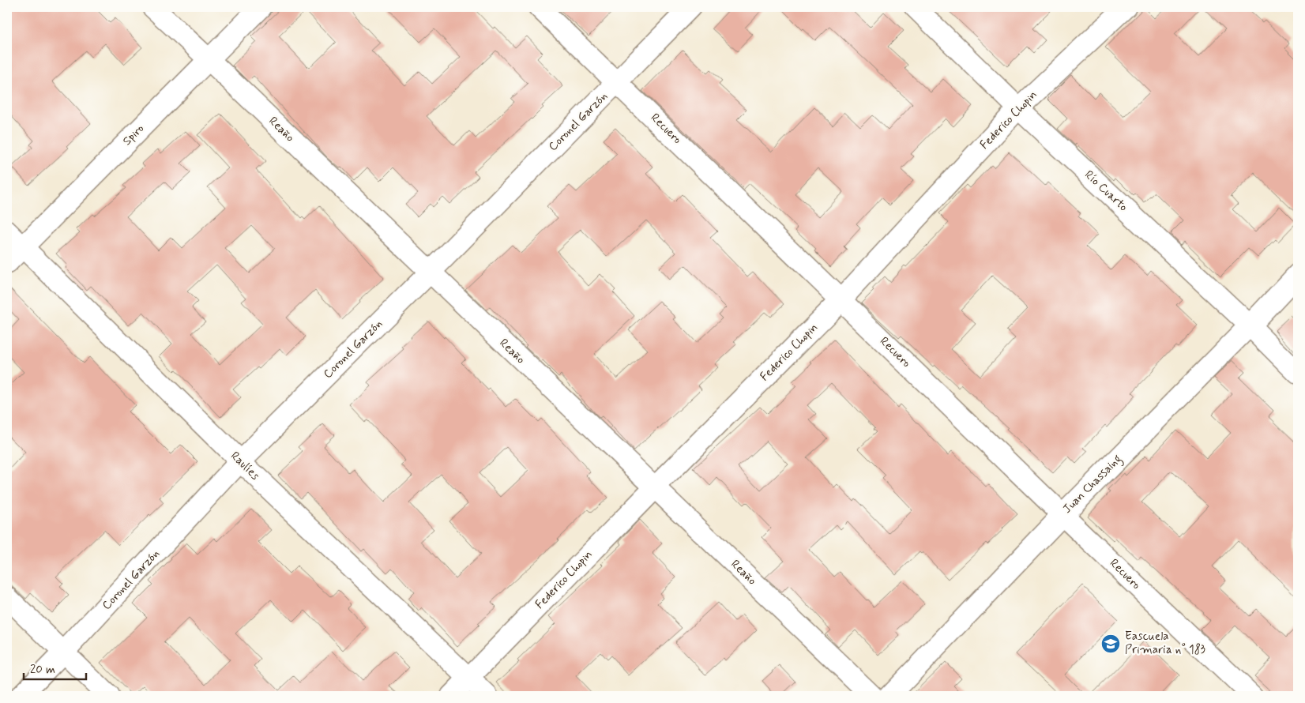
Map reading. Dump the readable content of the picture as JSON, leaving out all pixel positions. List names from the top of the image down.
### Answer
{
  "streets": {
    "street": [
      "Federico Chopin",
      "Coronel Garzón",
      "Recuero",
      "Reaño",
      "Spiro",
      "Río Cuarto",
      "Raulíes",
      "Juan Chassaing"
    ]
  },
  "crossings": [
    ["Federico Chopin", "Recuero"],
    ["Federico Chopin", "Reaño"],
    ["Federico Chopin", "Río Cuarto"],
    ["Federico Chopin", "Raulíes"],
    ["Coronel Garzón", "Recuero"],
    ["Coronel Garzón", "Reaño"],
    ["Coronel Garzón", "Raulíes"],
    ["Recuero", "Juan Chassaing"],
    ["Reaño", "Spiro"],
    ["Spiro", "Raulíes"],
    ["Río Cuarto", "Juan Chassaing"]
  ],
  "places": {
    "school or university": ["Eascuela Primaria n° 183"]
  },
  "scale_bar": "20 m"
}
